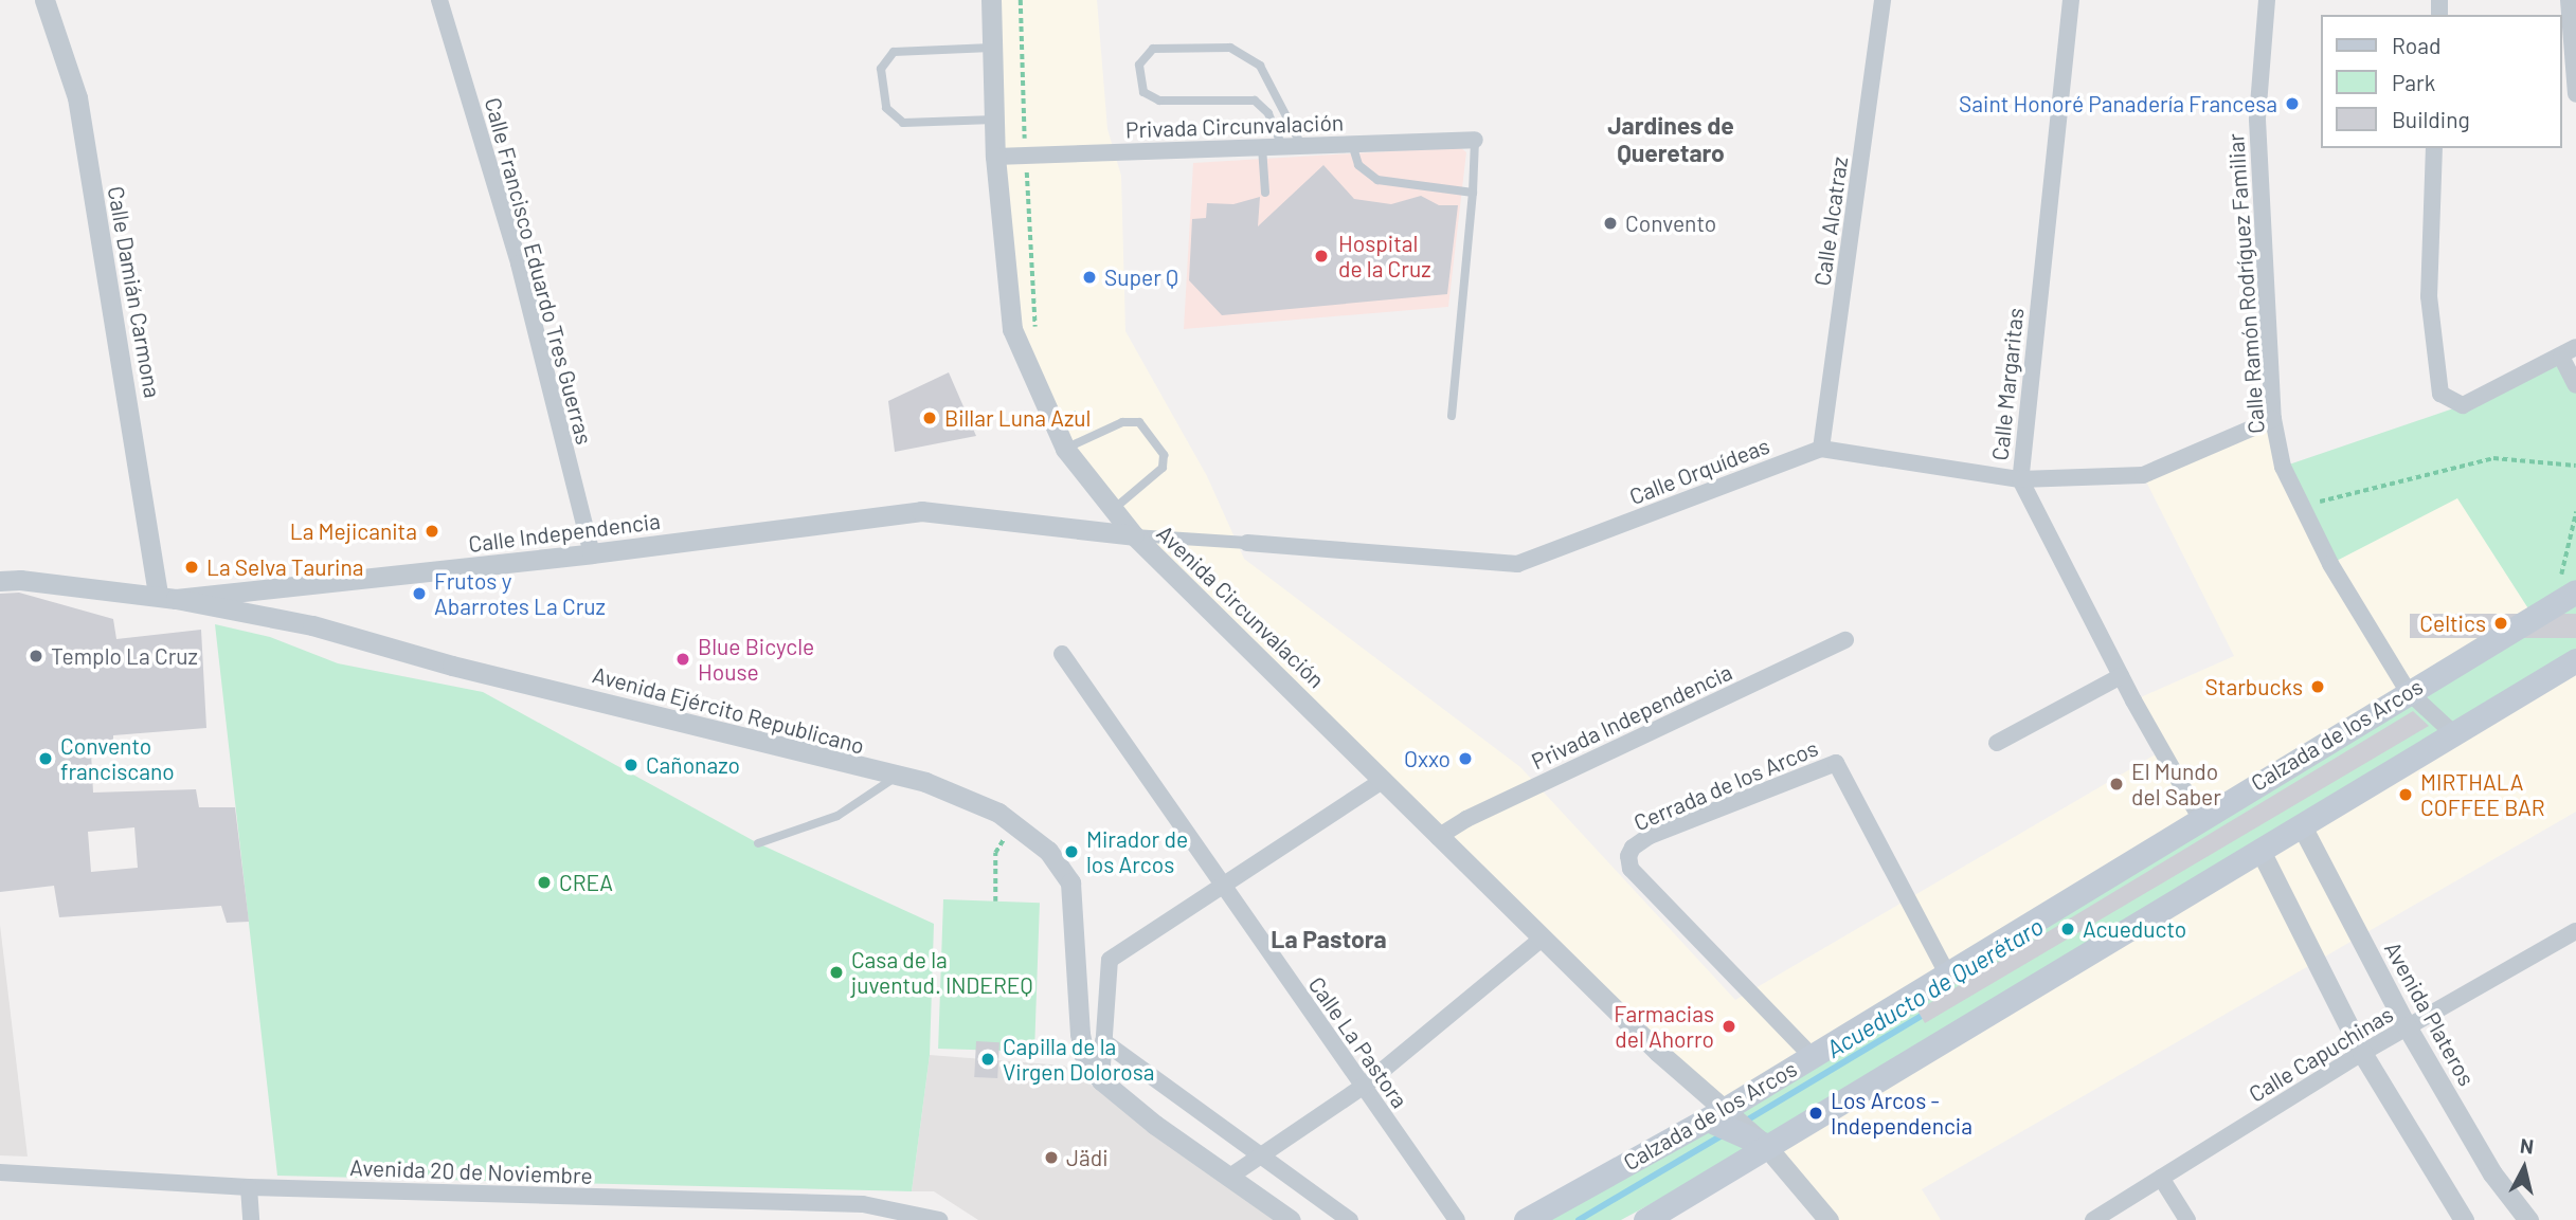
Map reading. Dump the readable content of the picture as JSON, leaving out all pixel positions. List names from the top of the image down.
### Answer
{
  "streets": {
    "main road": ["Calzada de los Arcos"],
    "street": [
      "Privada Circunvalación",
      "Calle Alcatraz",
      "Calle Francisco Eduardo Tres Guerras",
      "Calle Ramón Rodríguez Familiar",
      "Calle Damián Carmona",
      "Calle Margaritas",
      "Calle Orquídeas",
      "Calle Independencia",
      "Avenida Circunvalación",
      "Avenida Ejército Republicano",
      "Privada Independencia",
      "Cerrada de los Arcos",
      "Avenida Plateros",
      "Calle La Pastora",
      "Calle Capuchinas",
      "Avenida 20 de Noviembre"
    ]
  },
  "crossings": [
    ["Privada Circunvalación", "Avenida Circunvalación"],
    ["Calle Alcatraz", "Calle Orquídeas"],
    ["Calle Francisco Eduardo Tres Guerras", "Calle Independencia"],
    ["Calle Ramón Rodríguez Familiar", "Calle Orquídeas"],
    ["Calle Ramón Rodríguez Familiar", "Calzada de los Arcos"],
    ["Calle Damián Carmona", "Calle Independencia"],
    ["Calle Damián Carmona", "Avenida Ejército Republicano"],
    ["Calle Margaritas", "Calle Orquídeas"],
    ["Calle Margaritas", "Calzada de los Arcos"],
    ["Calle Orquídeas", "Calle Independencia"],
    ["Calle Orquídeas", "Avenida Circunvalación"],
    ["Calle Independencia", "Avenida Circunvalación"],
    ["Calle Independencia", "Avenida Ejército Republicano"],
    ["Avenida Circunvalación", "Privada Independencia"],
    ["Avenida Circunvalación", "Calzada de los Arcos"],
    ["Calzada de los Arcos", "Cerrada de los Arcos"],
    ["Avenida Plateros", "Calle Capuchinas"]
  ],
  "districts": ["Jardines de Queretaro", "La Pastora"],
  "water": ["Acueducto de Querétaro"],
  "places": [
    "Saint Honoré Panadería Francesa",
    "Convento",
    "Hospital de la Cruz",
    "Super Q",
    "Billar Luna Azul",
    "La Mejicanita",
    "La Selva Taurina",
    "Frutos y Abarrotes La Cruz",
    "Celtics",
    "Templo La Cruz",
    "Blue Bicycle House",
    "Starbucks",
    "Convento franciscano",
    "Oxxo",
    "Cañonazo",
    "El Mundo del Saber",
    "MIRTHALA COFFEE BAR",
    "Mirador de los Arcos",
    "CREA",
    "Acueducto",
    "Casa de la juventud. INDEREQ",
    "Farmacias del Ahorro",
    "Capilla de la Virgen Dolorosa",
    "Los Arcos - Independencia",
    "Jädi"
  ],
  "legend": ["Road", "Park", "Building"],
  "north": "top"
}
